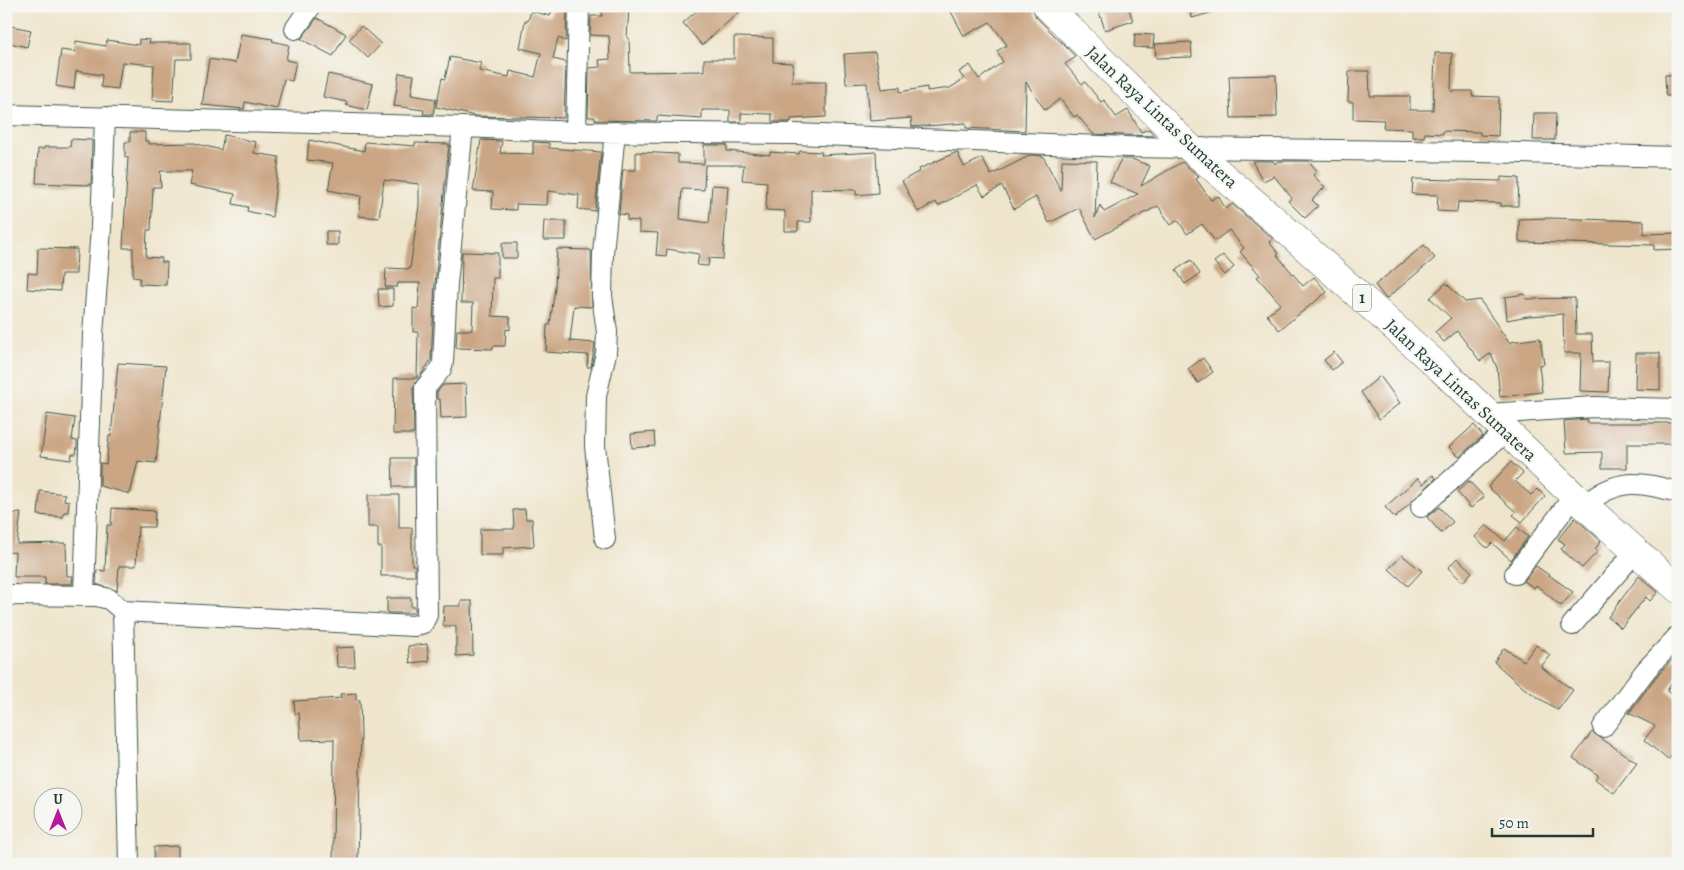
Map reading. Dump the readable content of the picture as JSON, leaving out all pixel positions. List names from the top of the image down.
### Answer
{
  "streets": {
    "highway": ["Jalan Raya Lintas Sumatera", "1"]
  },
  "scale_bar": "50 m",
  "north": "top"
}
